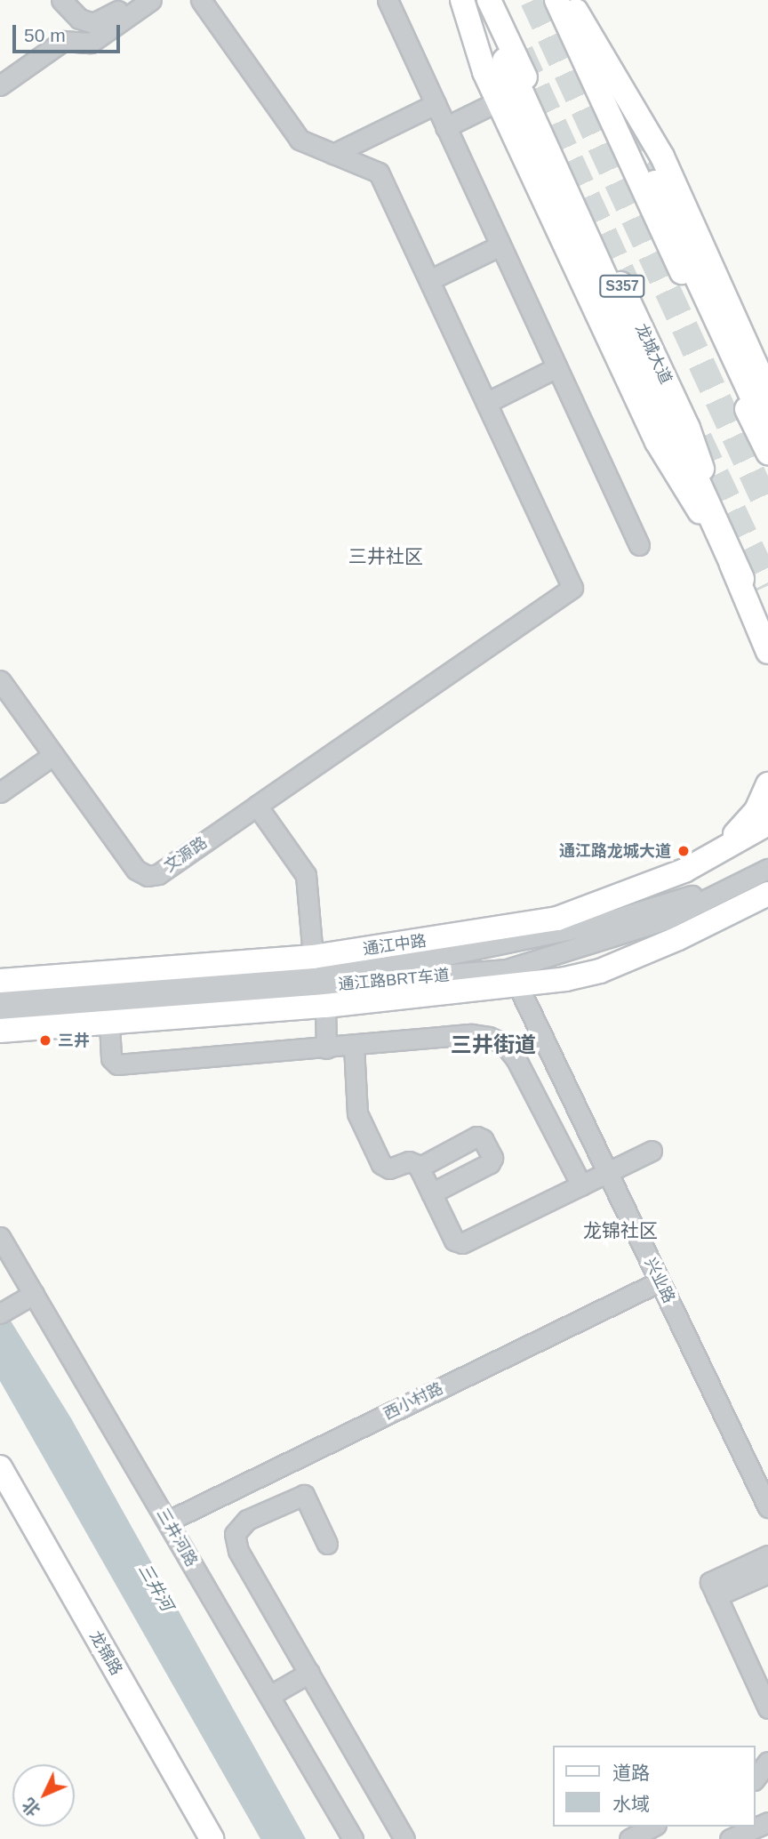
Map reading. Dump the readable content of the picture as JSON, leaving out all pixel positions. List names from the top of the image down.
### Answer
{
  "streets": {
    "main road": [
      "S357",
      "龙城大道",
      "通江中路",
      "龙锦路"
    ],
    "street": [
      "文源路",
      "通江路BRT车道",
      "兴业路",
      "西小村路",
      "三井河路"
    ]
  },
  "crossings": [
    ["S357", "龙城大道"],
    ["兴业路", "西小村路"],
    ["西小村路", "三井河路"]
  ],
  "districts": ["三井社区", "三井街道", "龙锦社区"],
  "water": ["三井河"],
  "places": ["通江路龙城大道", "三井"],
  "legend": ["道路", "水域"],
  "scale_bar": "50 m",
  "north": "bottom left"
}
